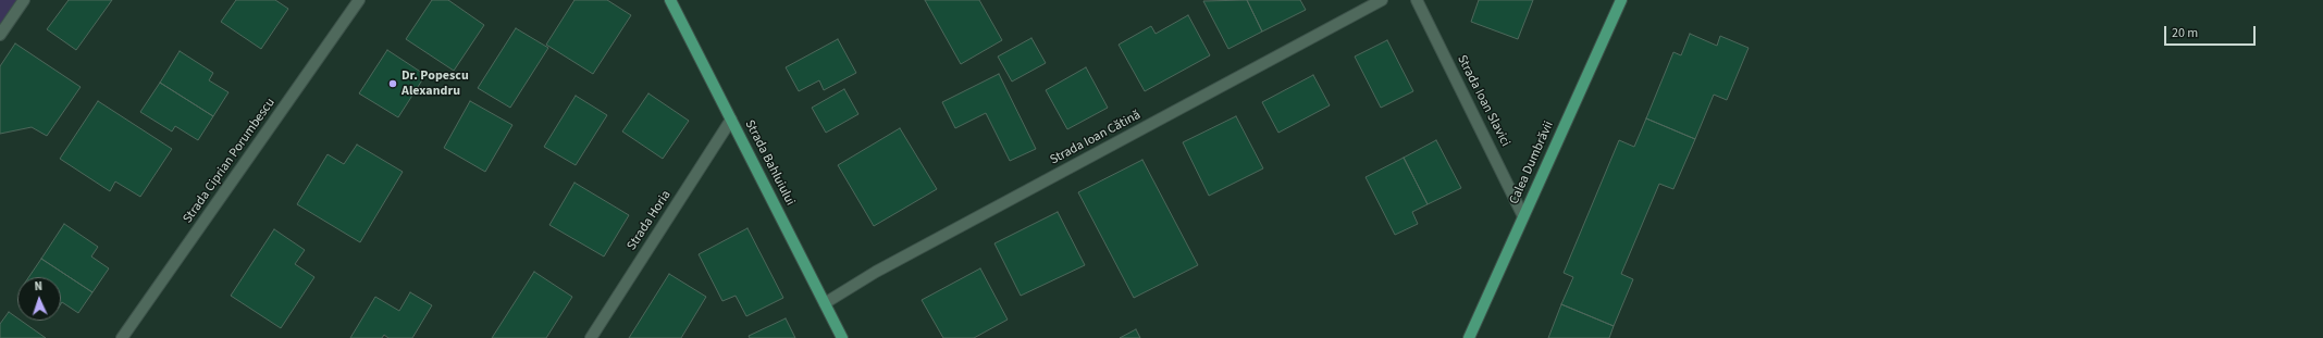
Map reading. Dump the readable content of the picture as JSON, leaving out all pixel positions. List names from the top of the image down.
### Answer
{
  "streets": {
    "main road": ["Strada Bahluiului", "Calea Dumbrăvii"],
    "street": [
      "Strada Ioan Slavici",
      "Strada Ioan Cătină",
      "Strada Ciprian Porumbescu",
      "Strada Horia"
    ]
  },
  "crossings": [
    ["Strada Ioan Slavici", "Calea Dumbrăvii"],
    ["Strada Ioan Cătină", "Strada Bahluiului"],
    ["Strada Bahluiului", "Strada Horia"]
  ],
  "places": ["Dr. Popescu Alexandru"],
  "scale_bar": "20 m",
  "north": "top"
}
